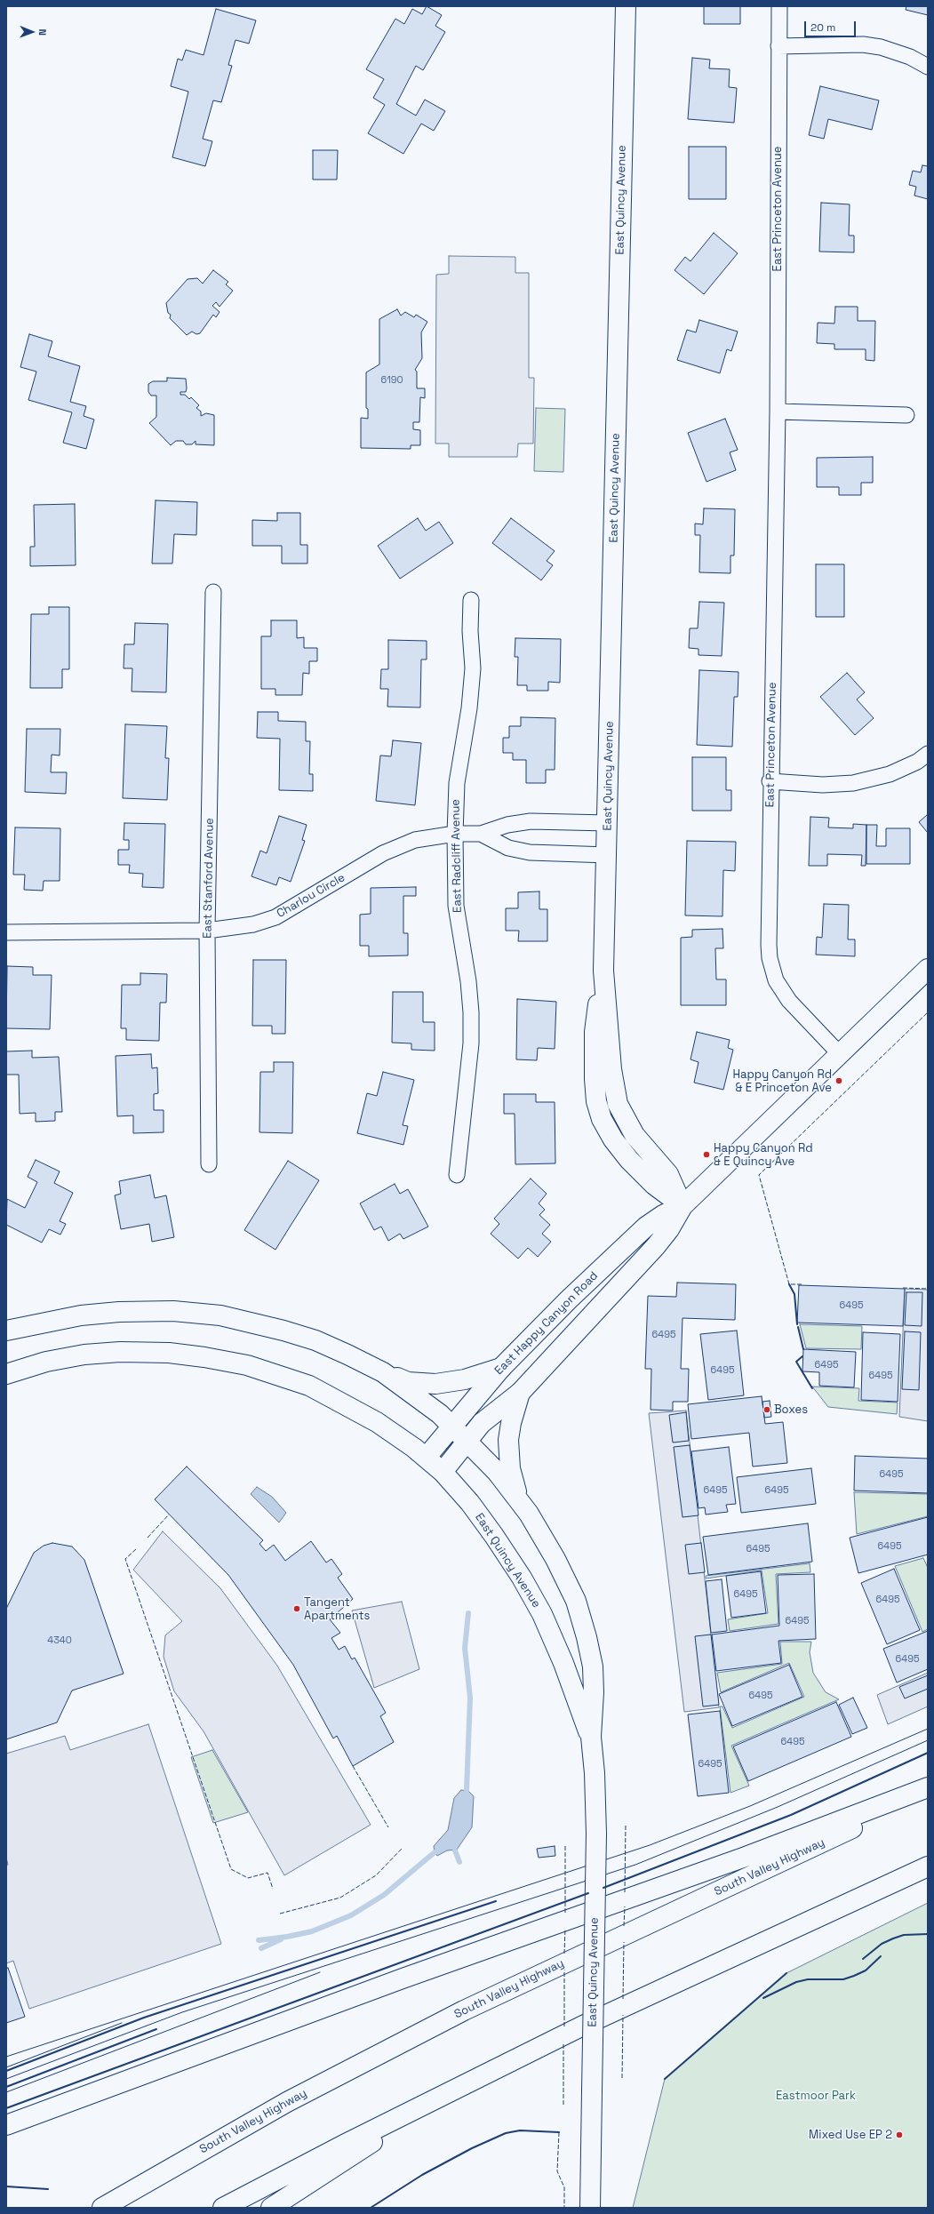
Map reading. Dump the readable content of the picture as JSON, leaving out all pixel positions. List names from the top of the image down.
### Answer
{
  "streets": {
    "main road": ["East Quincy Avenue", "East Happy Canyon Road", "South Valley Highway"],
    "street": [
      "East Princeton Avenue",
      "East Radcliff Avenue",
      "East Stanford Avenue",
      "Charlou Circle"
    ]
  },
  "crossings": [
    ["East Quincy Avenue", "Charlou Circle"],
    ["East Quincy Avenue", "East Happy Canyon Road"],
    ["East Princeton Avenue", "East Happy Canyon Road"],
    ["East Radcliff Avenue", "Charlou Circle"],
    ["East Stanford Avenue", "Charlou Circle"]
  ],
  "parks": ["Eastmoor Park"],
  "places": [
    "Happy Canyon Rd & E Princeton Ave",
    "Happy Canyon Rd & E Quincy Ave",
    "Boxes",
    "Tangent Apartments",
    "Mixed Use EP 2"
  ],
  "house_numbers": [
    "6190",
    "6495",
    "6495",
    "6495",
    "6495",
    "6495",
    "6495",
    "6495",
    "6495",
    "6495",
    "6495",
    "6495",
    "6495",
    "6495",
    "4340",
    "6495",
    "6495",
    "6495",
    "6495"
  ],
  "scale_bar": "20 m",
  "north": "right"
}
